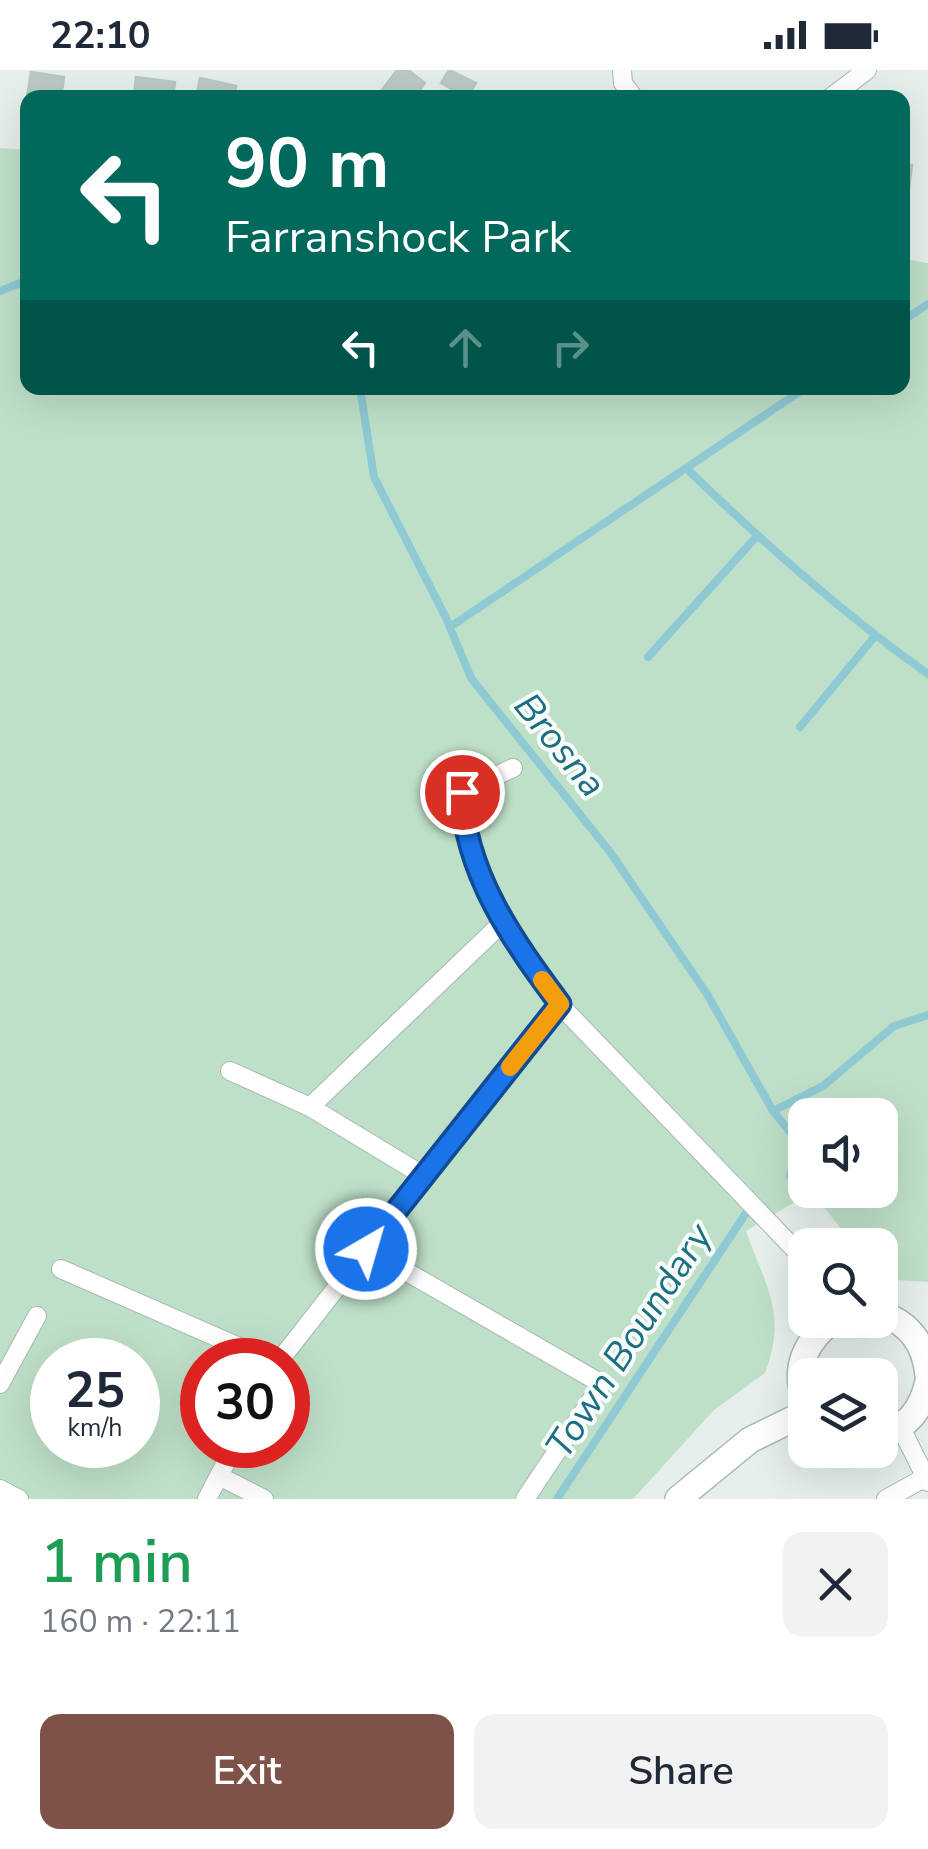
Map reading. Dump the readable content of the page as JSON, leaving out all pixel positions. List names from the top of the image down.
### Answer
{
  "water": ["Brosna", "Town Boundary"],
  "page": {
    "status": "22:10",
    "turn": ["90 m", "Farranshock Park"],
    "speed": "25 km/h",
    "limit": "30",
    "heading": ["1 min", "160 m · 22:11"],
    "buttons": ["Exit", "Share"]
  }
}
